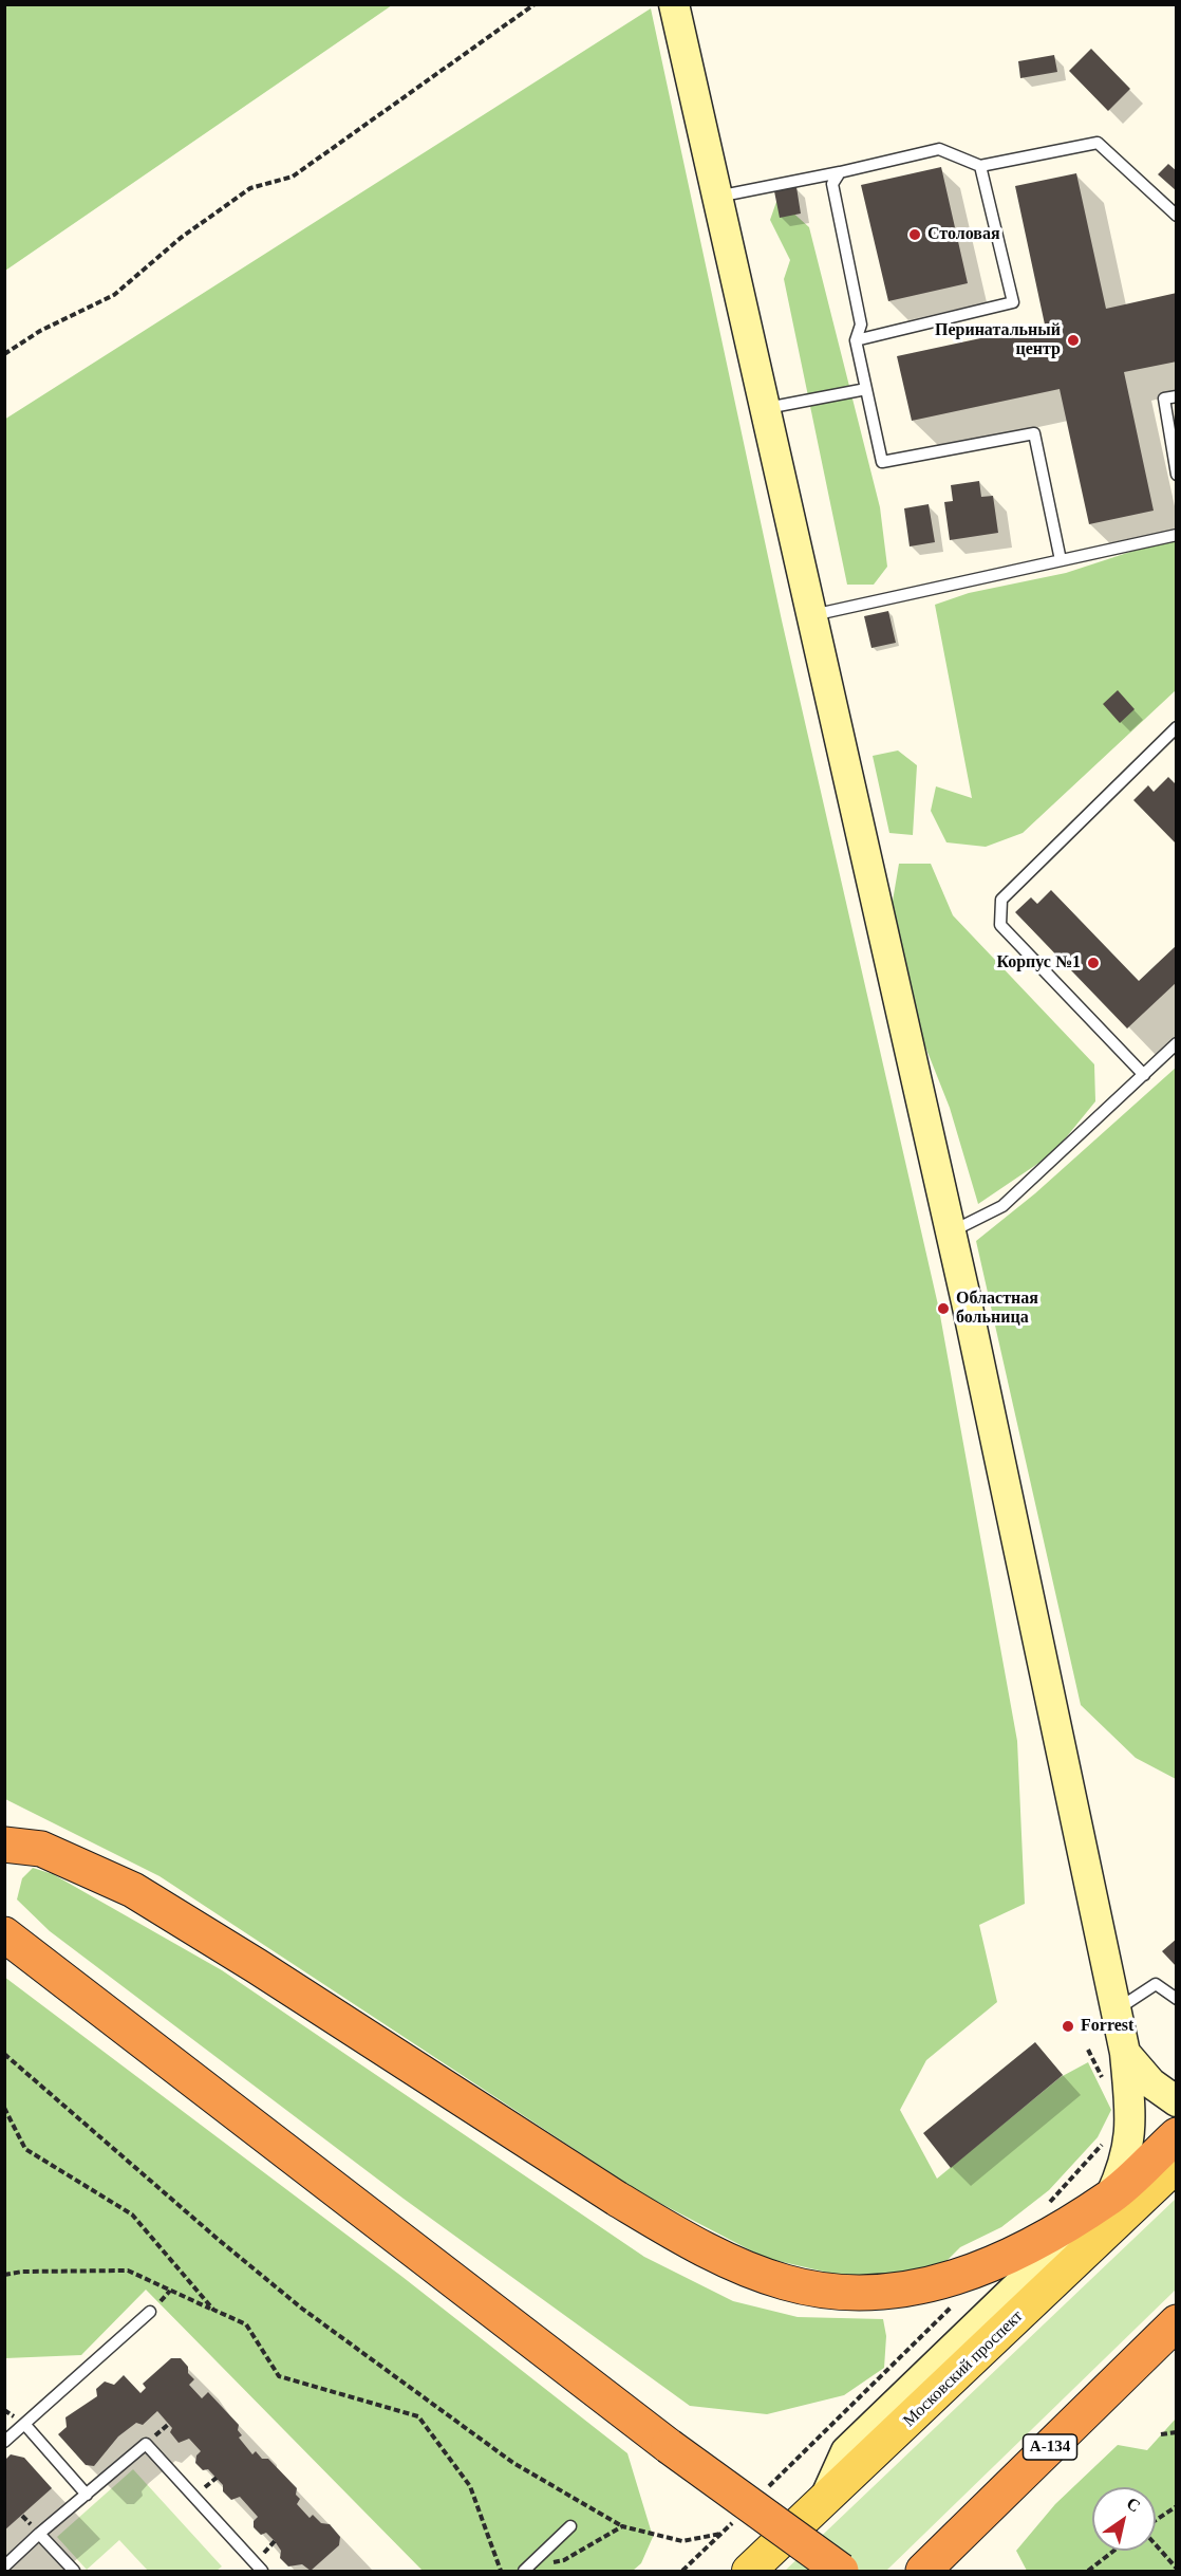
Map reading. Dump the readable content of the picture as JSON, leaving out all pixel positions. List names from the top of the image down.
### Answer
{
  "streets": {
    "highway": ["А-134"],
    "main road": ["Московский проспект"]
  },
  "places": [
    "Столовая",
    "Перинатальный центр",
    "Корпус №1",
    "Областная больница",
    "Forrest"
  ],
  "north": "top right"
}
